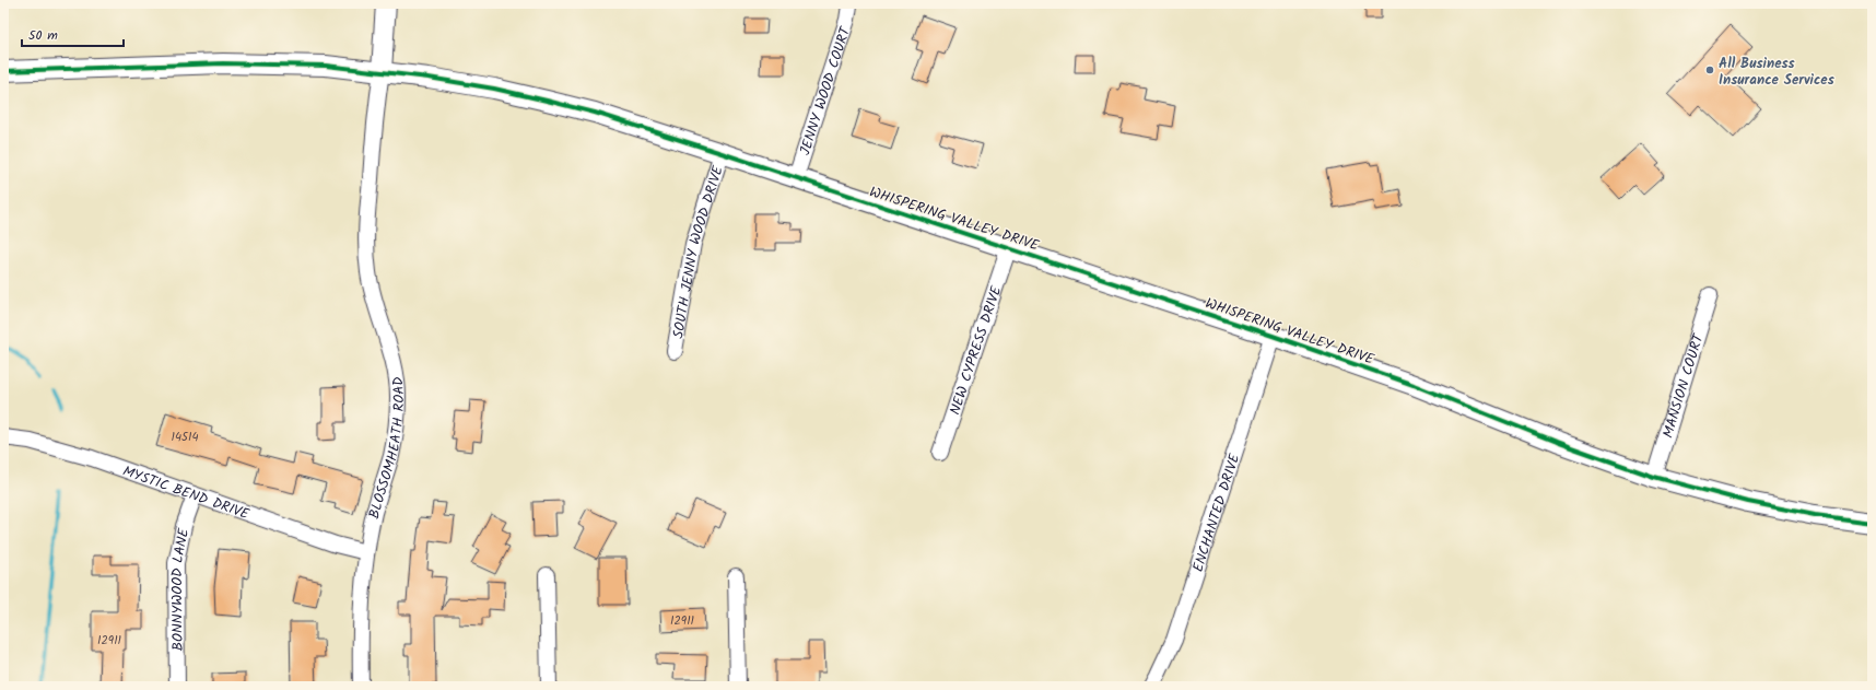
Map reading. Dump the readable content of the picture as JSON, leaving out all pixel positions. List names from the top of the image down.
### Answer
{
  "streets": {
    "street": [
      "JENNY WOOD COURT",
      "WHISPERING VALLEY DRIVE",
      "SOUTH JENNY WOOD DRIVE",
      "NEW CYPRESS DRIVE",
      "MANSION COURT",
      "BLOSSOMHEATH ROAD",
      "MYSTIC BEND DRIVE",
      "ENCHANTED DRIVE",
      "BONNYWOOD LANE"
    ]
  },
  "crossings": [
    ["JENNY WOOD COURT", "WHISPERING VALLEY DRIVE"],
    ["WHISPERING VALLEY DRIVE", "SOUTH JENNY WOOD DRIVE"],
    ["WHISPERING VALLEY DRIVE", "NEW CYPRESS DRIVE"],
    ["WHISPERING VALLEY DRIVE", "MANSION COURT"],
    ["WHISPERING VALLEY DRIVE", "BLOSSOMHEATH ROAD"],
    ["WHISPERING VALLEY DRIVE", "ENCHANTED DRIVE"],
    ["BLOSSOMHEATH ROAD", "MYSTIC BEND DRIVE"],
    ["MYSTIC BEND DRIVE", "BONNYWOOD LANE"]
  ],
  "places": ["All Business Insurance Services"],
  "house_numbers": ["14514", "12911", "12911"],
  "scale_bar": "50 m"
}
